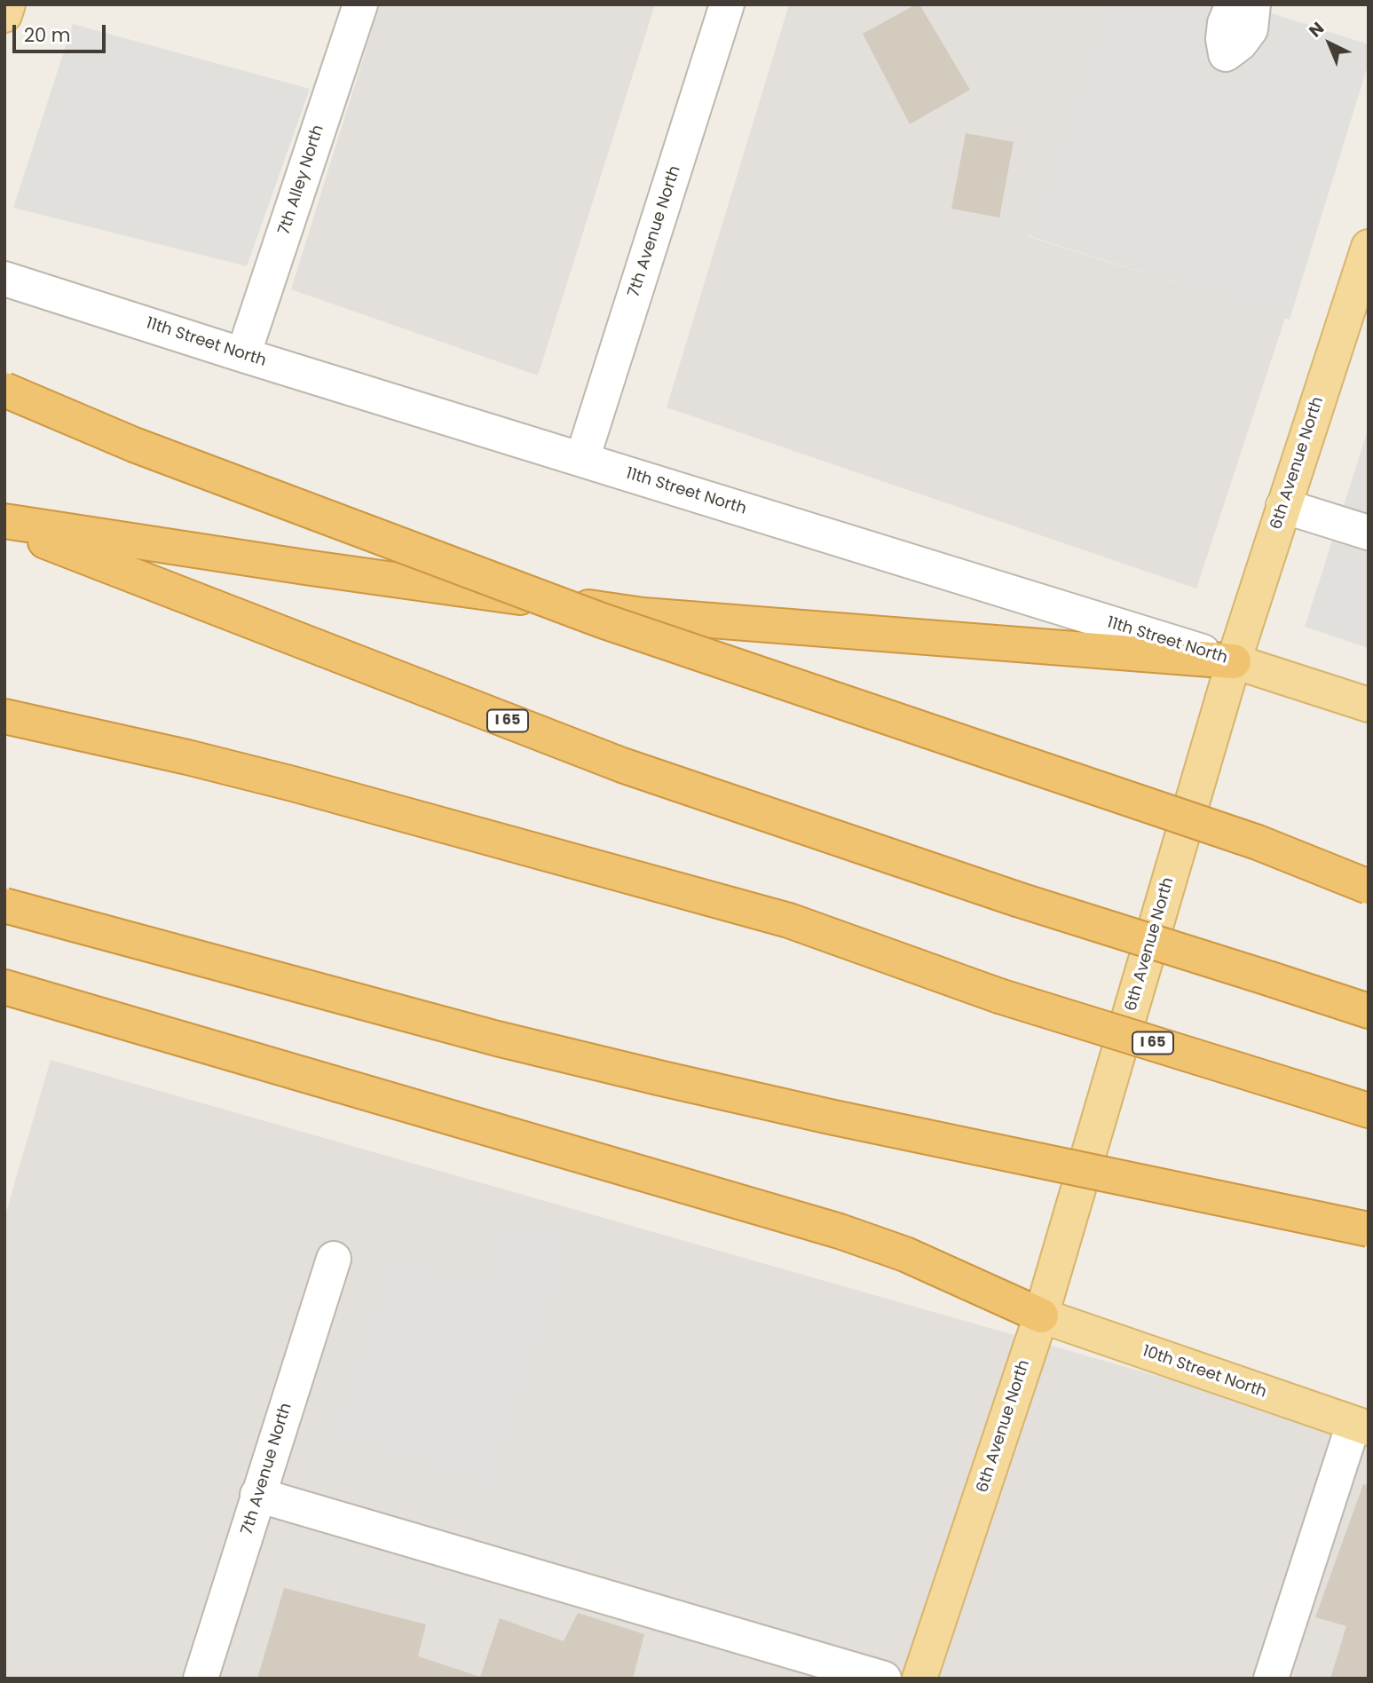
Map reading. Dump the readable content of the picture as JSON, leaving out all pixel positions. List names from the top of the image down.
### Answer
{
  "streets": {
    "highway": ["I 65"],
    "main road": ["11th Street North", "6th Avenue North", "10th Street North"],
    "street": ["7th Alley North", "7th Avenue North"]
  },
  "crossings": [
    ["7th Alley North", "11th Street North"],
    ["7th Avenue North", "11th Street North"],
    ["11th Street North", "6th Avenue North"],
    ["6th Avenue North", "10th Street North"]
  ],
  "scale_bar": "20 m",
  "north": "top left"
}
